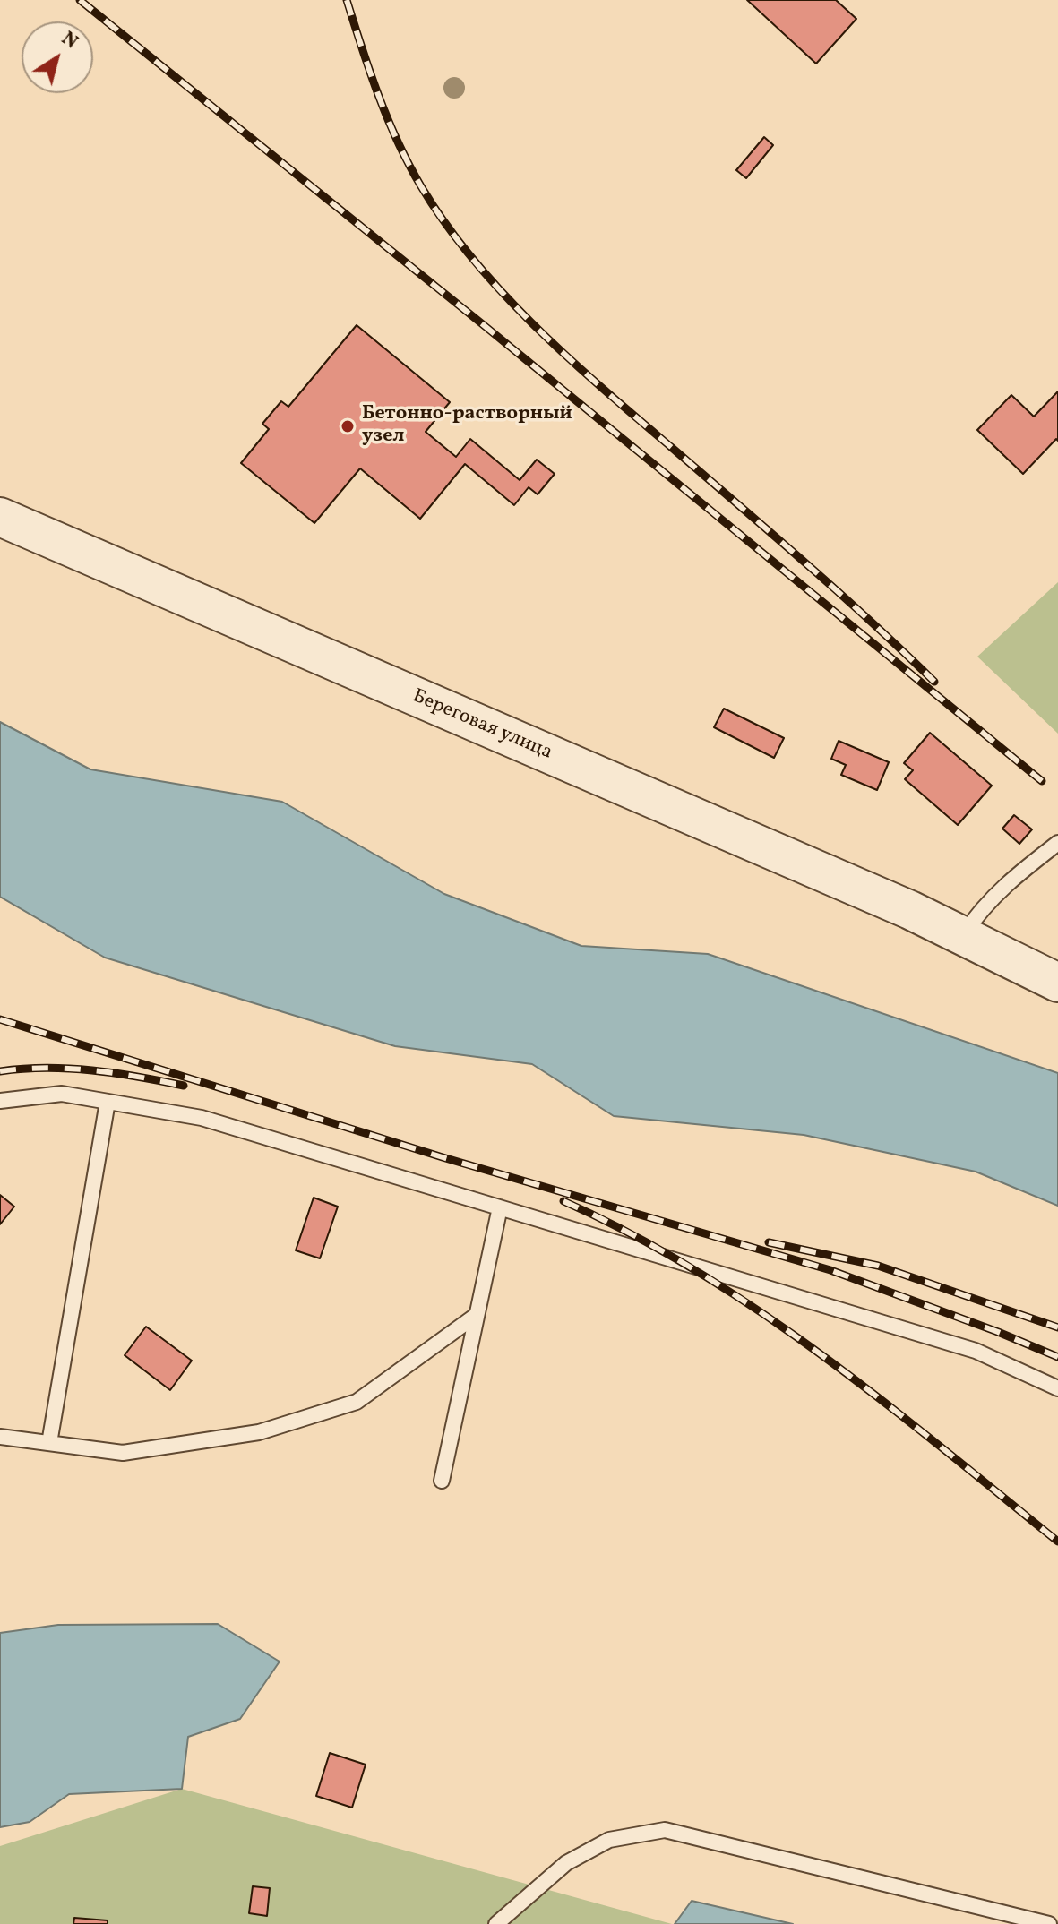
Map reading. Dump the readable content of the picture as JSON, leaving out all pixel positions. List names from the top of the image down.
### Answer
{
  "streets": {
    "street": ["Береговая улица"]
  },
  "places": ["Бетонно-растворный узел"],
  "north": "top right"
}
